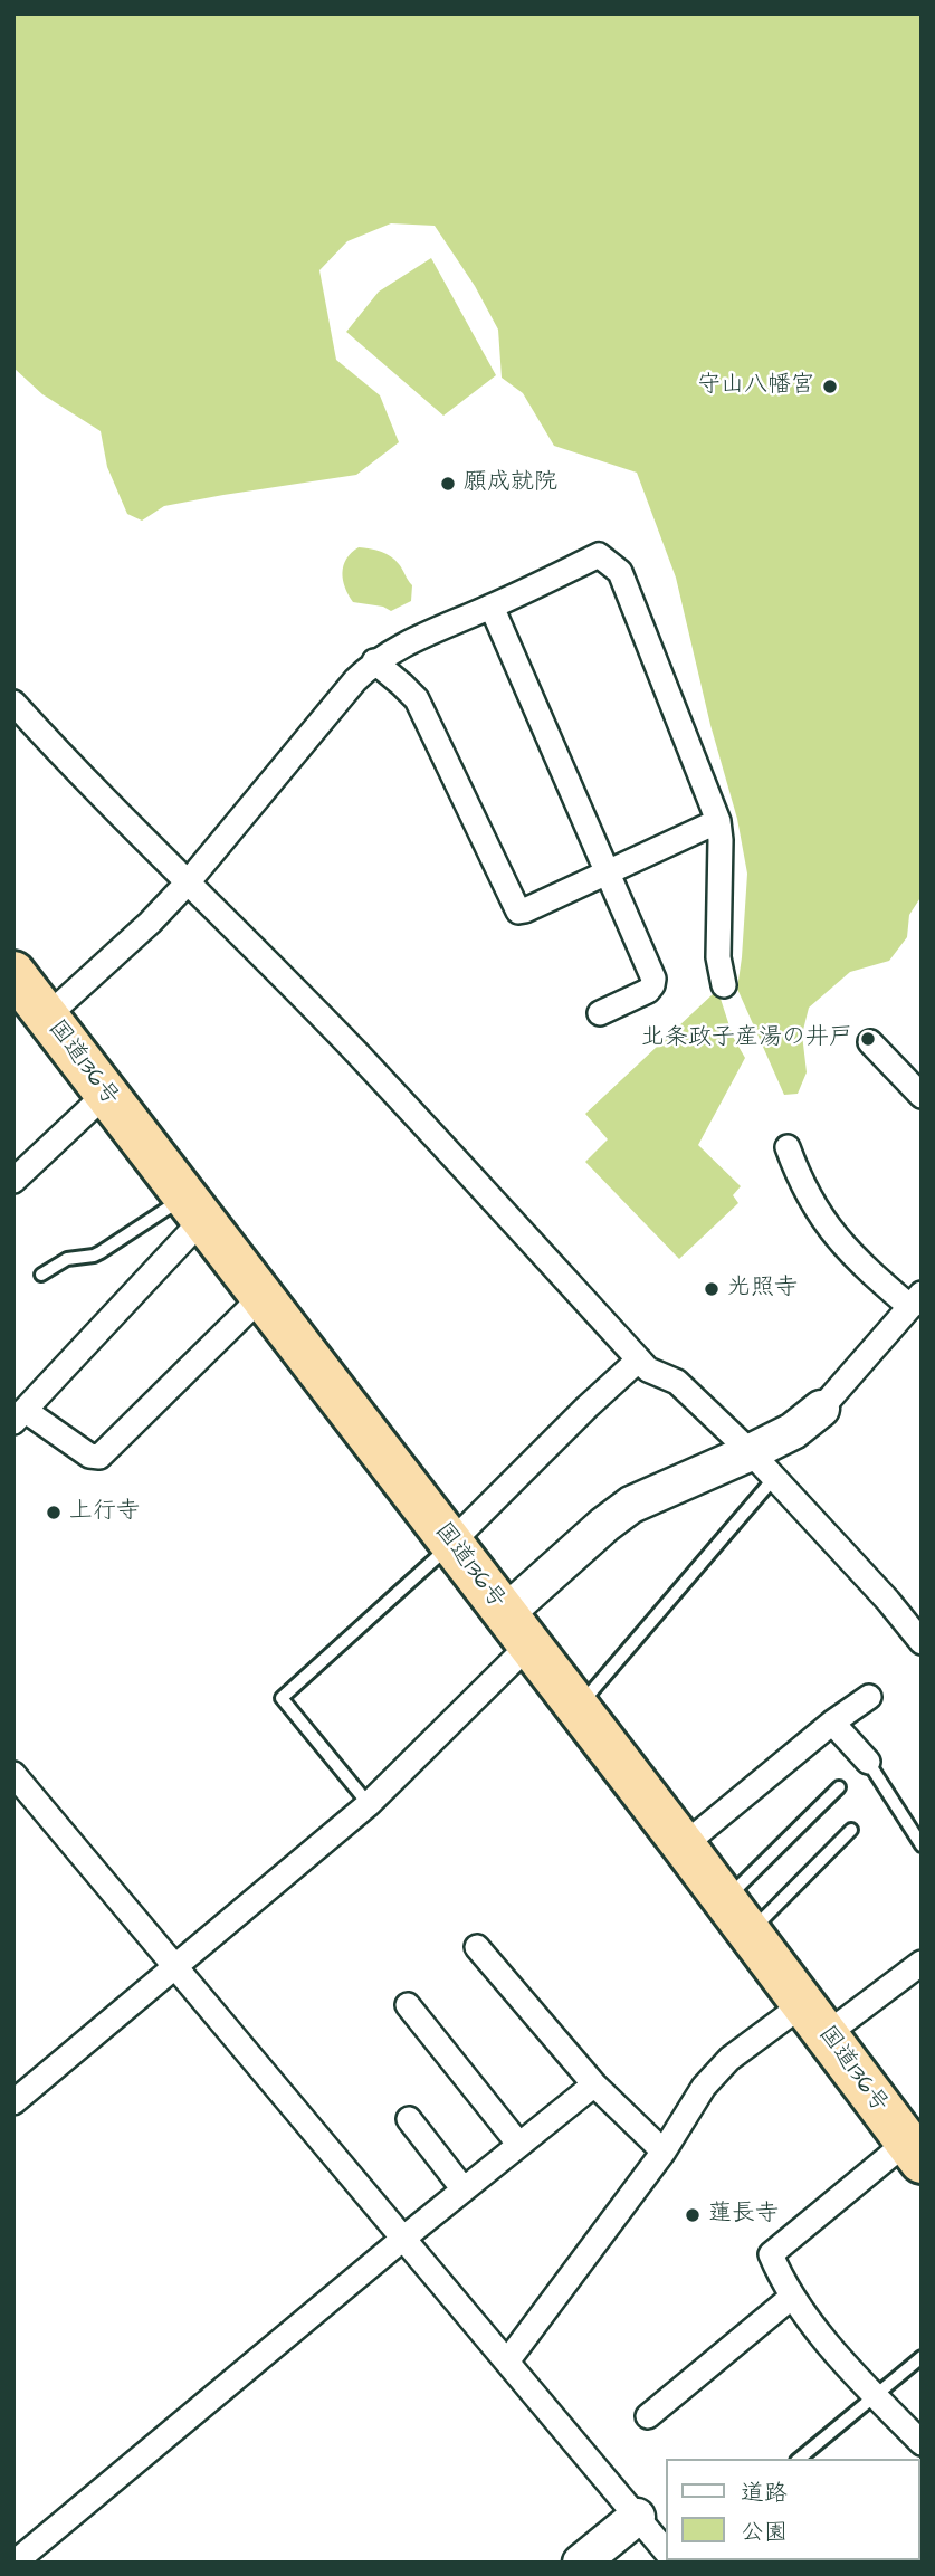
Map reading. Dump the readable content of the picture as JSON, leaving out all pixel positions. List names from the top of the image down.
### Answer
{
  "streets": {
    "highway": ["国道136号"]
  },
  "places": [
    "守山八幡宮",
    "願成就院",
    "北条政子産湯の井戸",
    "光照寺",
    "上行寺",
    "蓮長寺"
  ],
  "legend": ["道路", "公園"]
}
